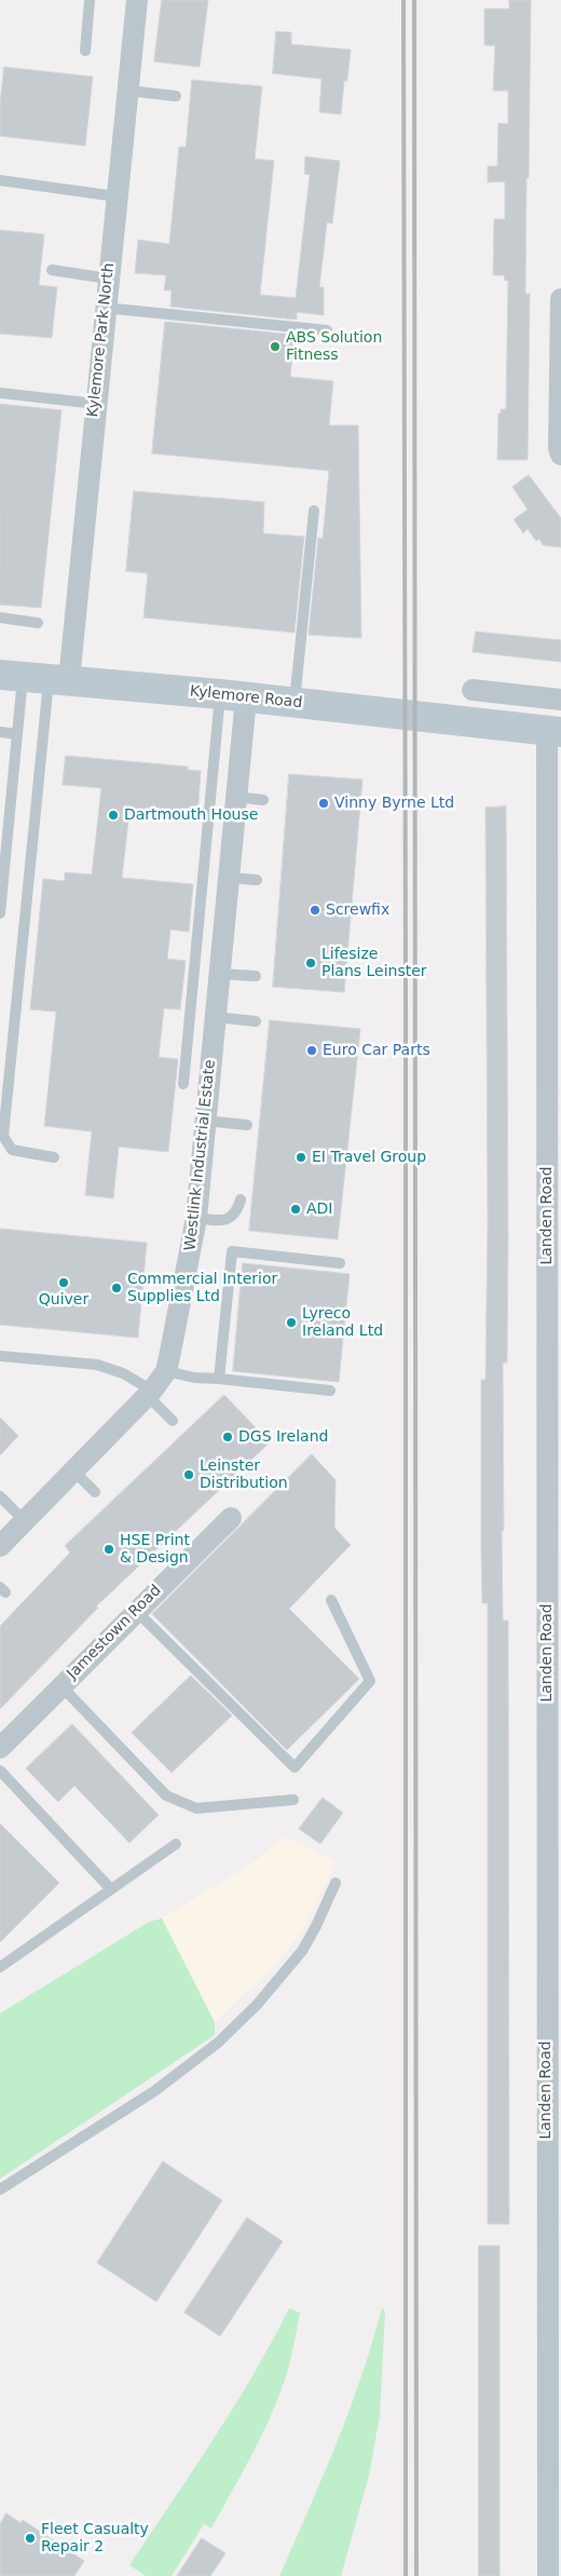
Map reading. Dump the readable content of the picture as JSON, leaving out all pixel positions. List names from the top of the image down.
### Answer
{
  "streets": {
    "main road": ["Kylemore Road"],
    "street": [
      "Kylemore Park North",
      "Westlink Industrial Estate",
      "Landen Road",
      "Jamestown Road"
    ]
  },
  "crossings": [
    ["Kylemore Park North", "Kylemore Road"],
    ["Kylemore Road", "Westlink Industrial Estate"],
    ["Kylemore Road", "Landen Road"]
  ],
  "places": [
    "ABS Solution Fitness",
    "Vinny Byrne Ltd",
    "Dartmouth House",
    "Screwfix",
    "Lifesize Plans Leinster",
    "Euro Car Parts",
    "EI Travel Group",
    "ADI",
    "Quiver",
    "Commercial Interior Supplies Ltd",
    "Lyreco Ireland Ltd",
    "DGS Ireland",
    "Leinster Distribution",
    "HSE Print & Design",
    "Fleet Casualty Repair 2"
  ]
}
